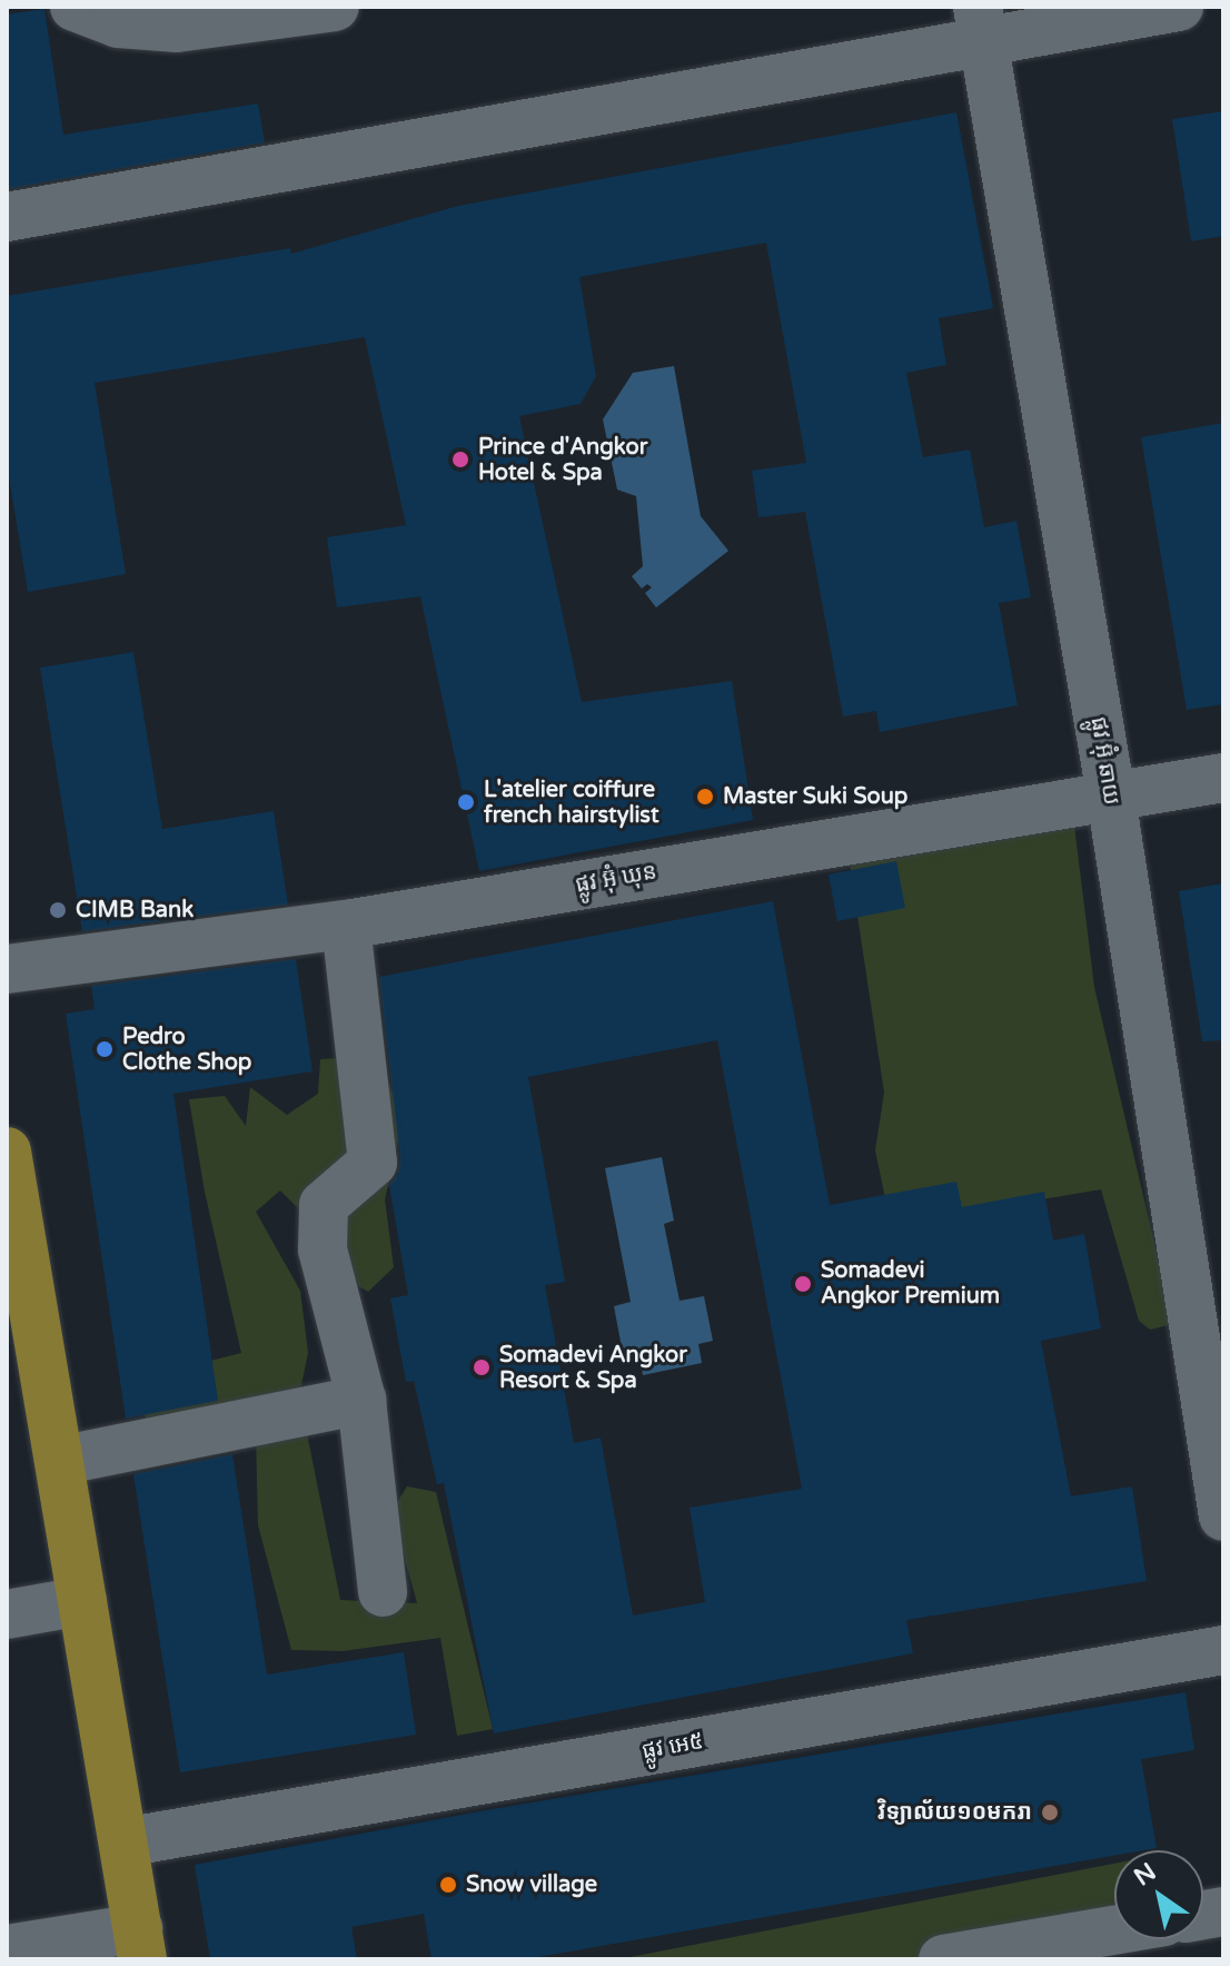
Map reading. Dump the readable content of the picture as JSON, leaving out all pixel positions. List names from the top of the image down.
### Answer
{
  "streets": {
    "street": ["ផ្លូវ អ៊ុំ ឆាយ", "ផ្លូវ អ៊ុំ ឃុន", "ផ្លូវ អេ៥"]
  },
  "crossings": [
    ["ផ្លូវ អ៊ុំ ឆាយ", "ផ្លូវ អ៊ុំ ឃុន"]
  ],
  "places": [
    "Prince d'Angkor Hotel & Spa",
    "Master Suki Soup",
    "L'atelier coiffure french hairstylist",
    "CIMB Bank",
    "Pedro Clothe Shop",
    "Somadevi Angkor Premium",
    "Somadevi Angkor Resort & Spa",
    "វិទ្យាល័យ១០មករា",
    "Snow village"
  ],
  "north": "top left"
}
